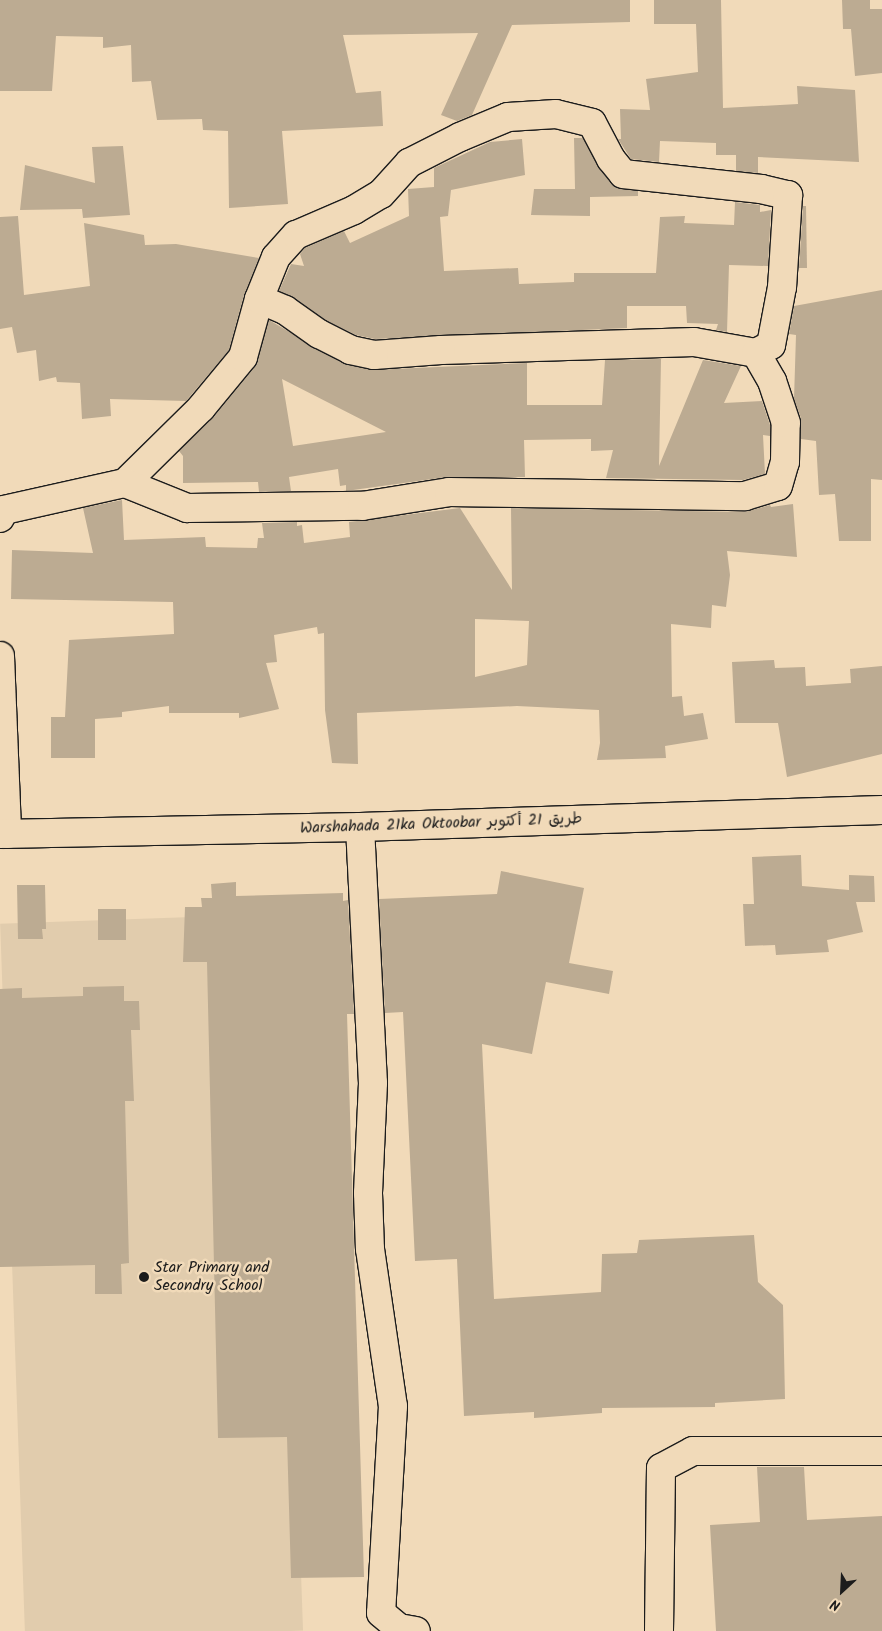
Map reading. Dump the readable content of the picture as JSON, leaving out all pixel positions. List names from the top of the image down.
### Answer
{
  "streets": {
    "street": ["Warshahada 21ka Oktoobar طريق 21 أكتوبر"]
  },
  "places": ["Star Primary and Secondry School"],
  "north": "bottom left"
}
